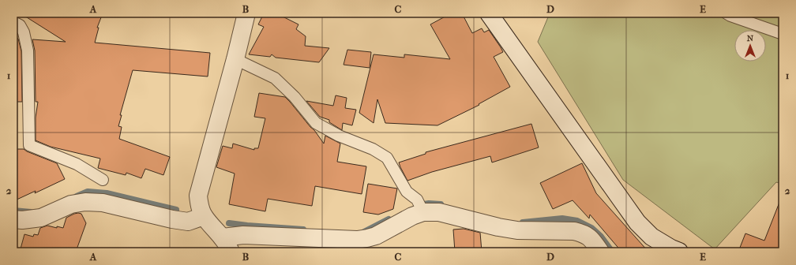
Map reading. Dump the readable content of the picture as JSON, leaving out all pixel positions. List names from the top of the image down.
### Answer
{
  "north": "top",
  "grid": {
    "columns": [
      "A",
      "B",
      "C",
      "D",
      "E"
    ],
    "rows": ["1", "2"]
  }
}
